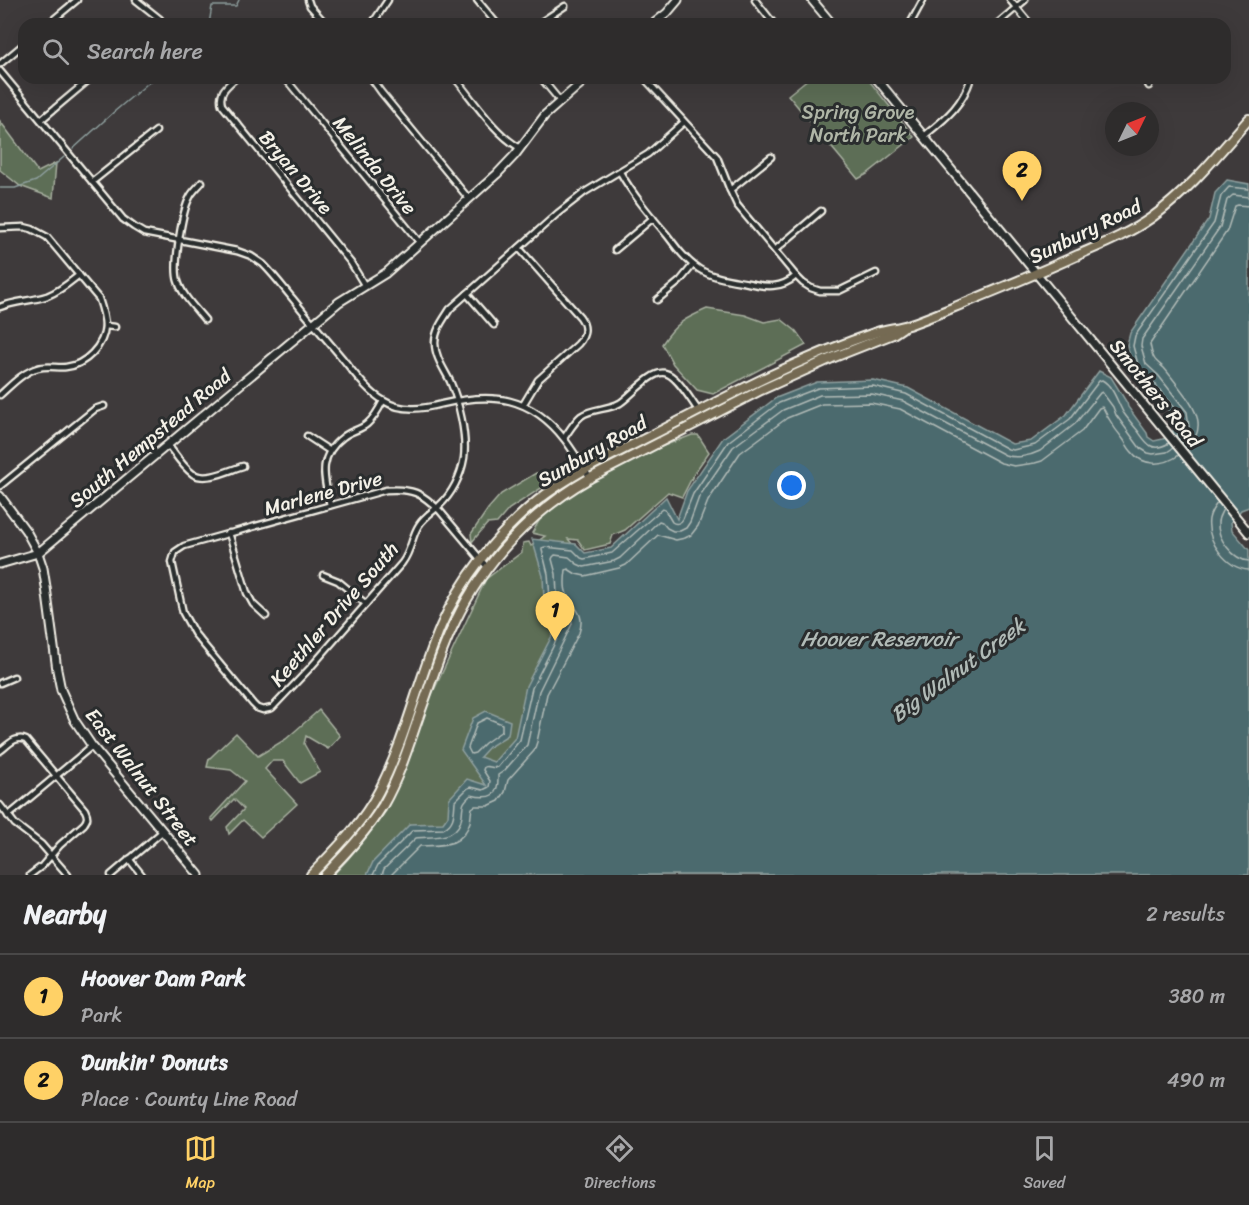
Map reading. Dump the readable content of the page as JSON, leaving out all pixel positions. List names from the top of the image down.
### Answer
{
  "streets": {
    "main road": [
      "Sunbury Road",
      "Smothers Road",
      "South Hempstead Road",
      "East Walnut Street"
    ],
    "street": [
      "Melinda Drive",
      "Bryan Drive",
      "Marlene Drive",
      "Keethler Drive South"
    ]
  },
  "crossings": [
    ["Melinda Drive", "South Hempstead Road"],
    ["Bryan Drive", "South Hempstead Road"],
    ["Sunbury Road", "Smothers Road"],
    ["Sunbury Road", "Marlene Drive"],
    ["South Hempstead Road", "East Walnut Street"],
    ["Marlene Drive", "Keethler Drive South"]
  ],
  "water": ["Hoover Reservoir", "Big Walnut Creek"],
  "parks": ["Spring Grove North Park"],
  "north": "top right",
  "page": {
    "search": "Search here",
    "pins": ["2", "1"],
    "heading": ["Nearby", "2 results"],
    "list": [
      {
        "mark": "1",
        "name": "Hoover Dam Park",
        "note": "Park",
        "value": "380 m"
      },
      {
        "mark": "2",
        "name": "Dunkin' Donuts",
        "note": "Place · County Line Road",
        "value": "490 m"
      }
    ],
    "nav": ["Map", "Directions", "Saved"]
  }
}
